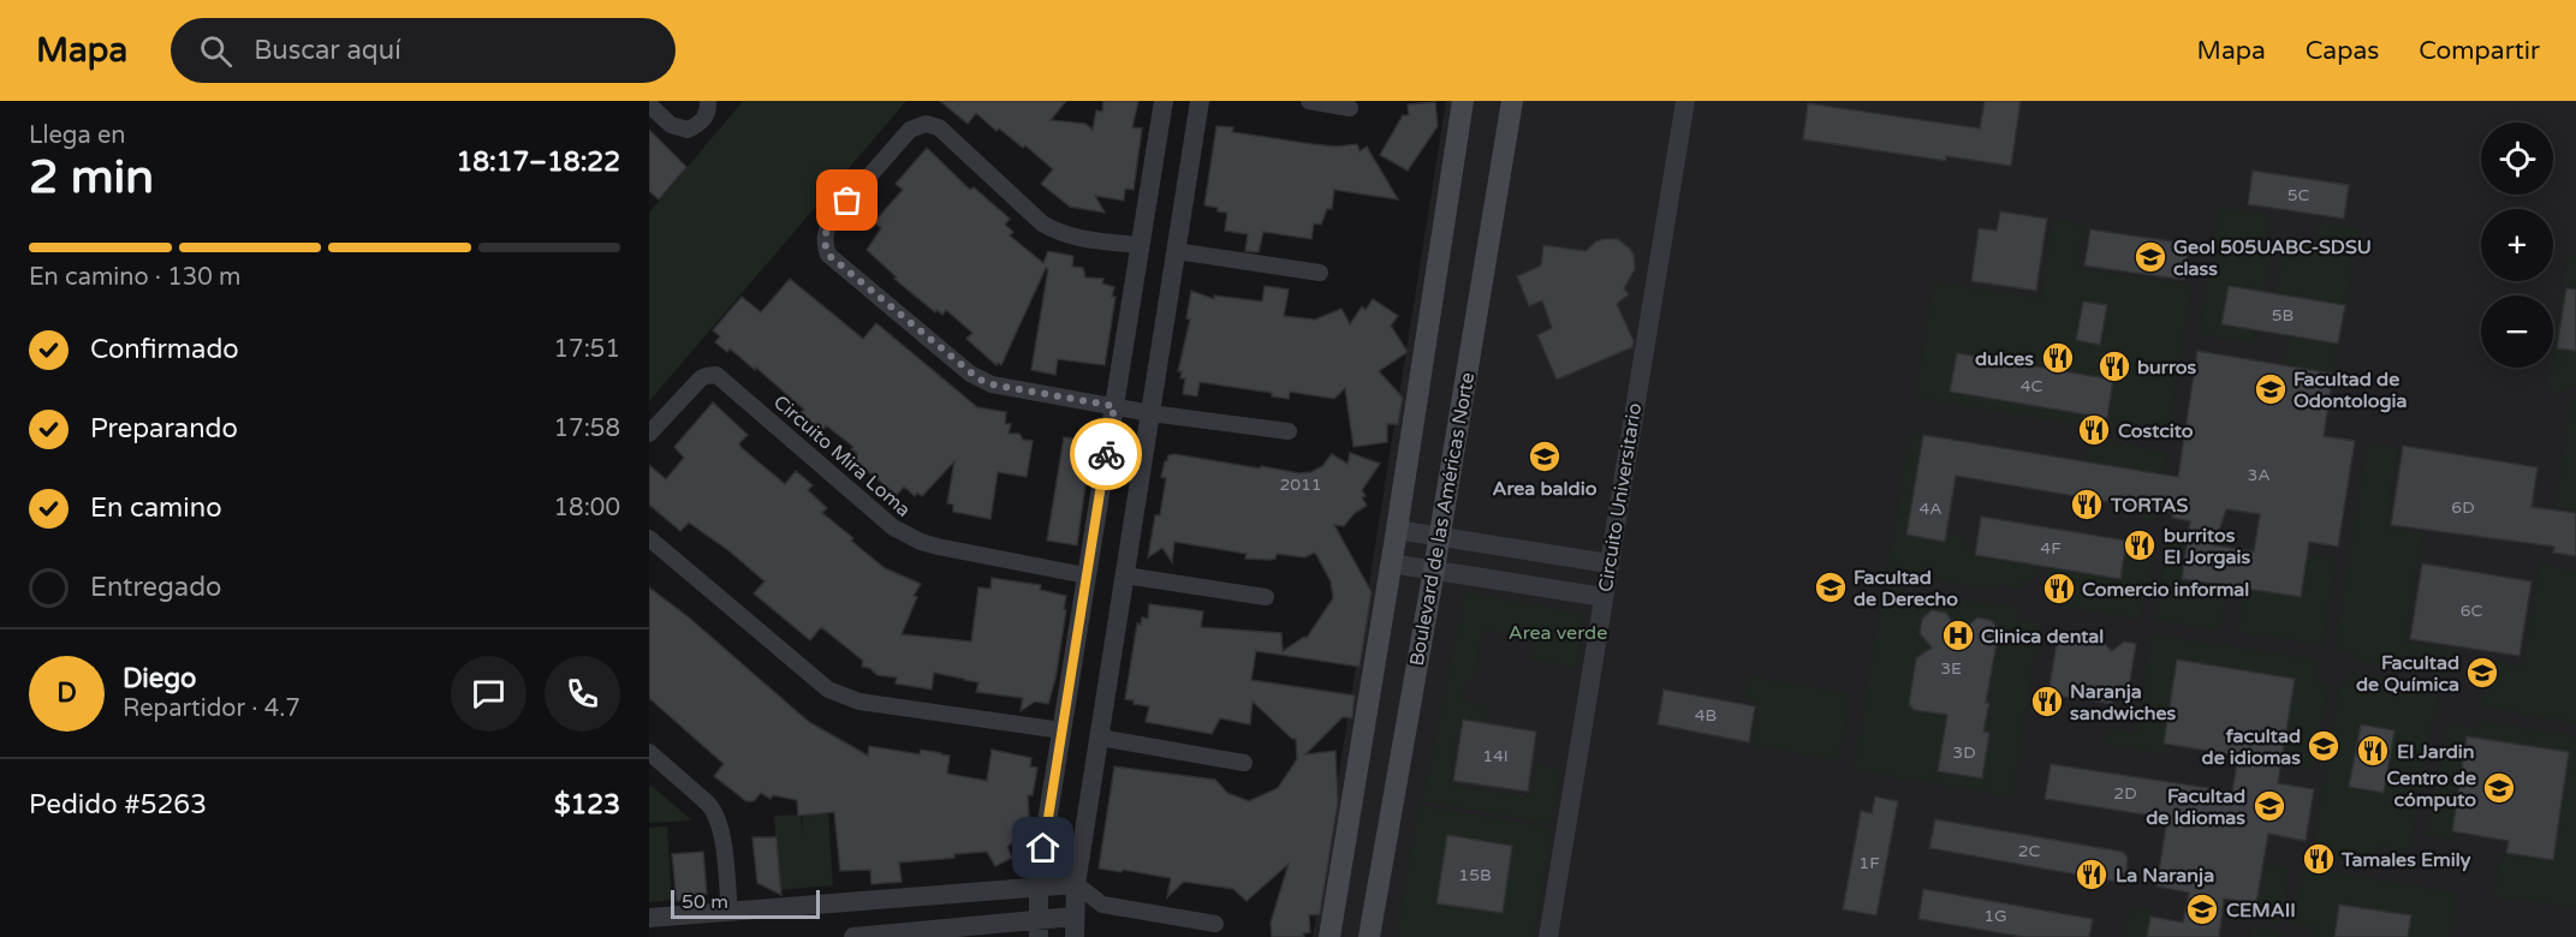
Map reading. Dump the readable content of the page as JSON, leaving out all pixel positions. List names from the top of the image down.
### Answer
{
  "streets": {
    "main road": ["Boulevard de las Américas Norte"],
    "street": ["Circuito Mira Loma", "Circuito Universitario"]
  },
  "parks": ["Area verde"],
  "places": {
    "school or university": [
      "Geol 505UABC-SDSU class",
      "Facultad de Odontologia",
      "Area baldio",
      "Facultad de Derecho",
      "Facultad de Química",
      "facultad de idiomas",
      "Centro de cómputo",
      "Facultad de Idiomas",
      "CEMAII"
    ],
    "restaurant": [
      "dulces",
      "burros",
      "Costcito",
      "TORTAS",
      "burritos El Jorgais",
      "Comercio informal",
      "Naranja sandwiches",
      "El Jardin",
      "Tamales Emily",
      "La Naranja"
    ],
    "hospital": ["Clinica dental"]
  },
  "house_numbers": [
    "5C",
    "5B",
    "4C",
    "3A",
    "2011",
    "6D",
    "4A",
    "4F",
    "6C",
    "3E",
    "4B",
    "3D",
    "14I",
    "2D",
    "2C",
    "1F",
    "15B",
    "1G"
  ],
  "scale_bar": "50 m",
  "page": {
    "header": "Mapa",
    "search": "Buscar aquí",
    "nav": ["Mapa", "Capas", "Compartir"],
    "heading": ["2 min", "Llega en", "18:17–18:22"],
    "panel": [
      "Diego",
      "Repartidor · 4.7",
      "Pedido #5263",
      "$123"
    ],
    "map_buttons": ["+", "−"],
    "bar": "En camino · 130 m",
    "list": [
      ["Confirmado", "17:51"],
      ["Preparando", "17:58"],
      ["En camino", "18:00"],
      "Entregado"
    ],
    "round": "D",
    "scale": "50 m"
  }
}
